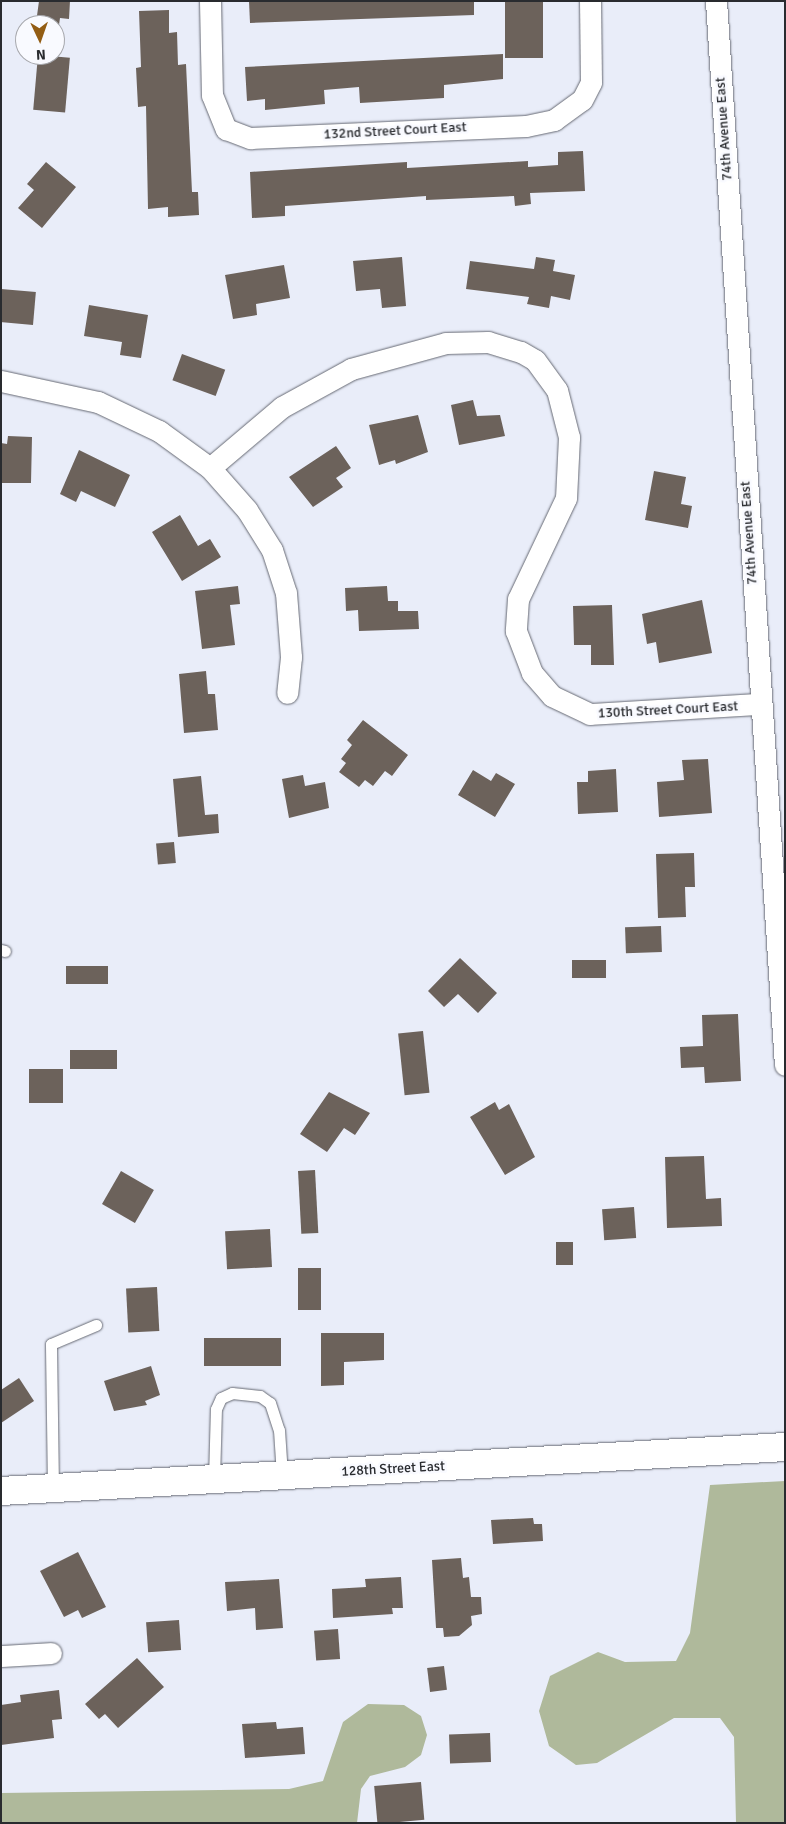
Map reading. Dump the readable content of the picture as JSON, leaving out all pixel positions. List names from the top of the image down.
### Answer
{
  "streets": {
    "street": [
      "74th Avenue East",
      "132nd Street Court East",
      "130th Street Court East",
      "128th Street East"
    ]
  },
  "crossings": [
    ["74th Avenue East", "130th Street Court East"]
  ],
  "north": "bottom"
}
